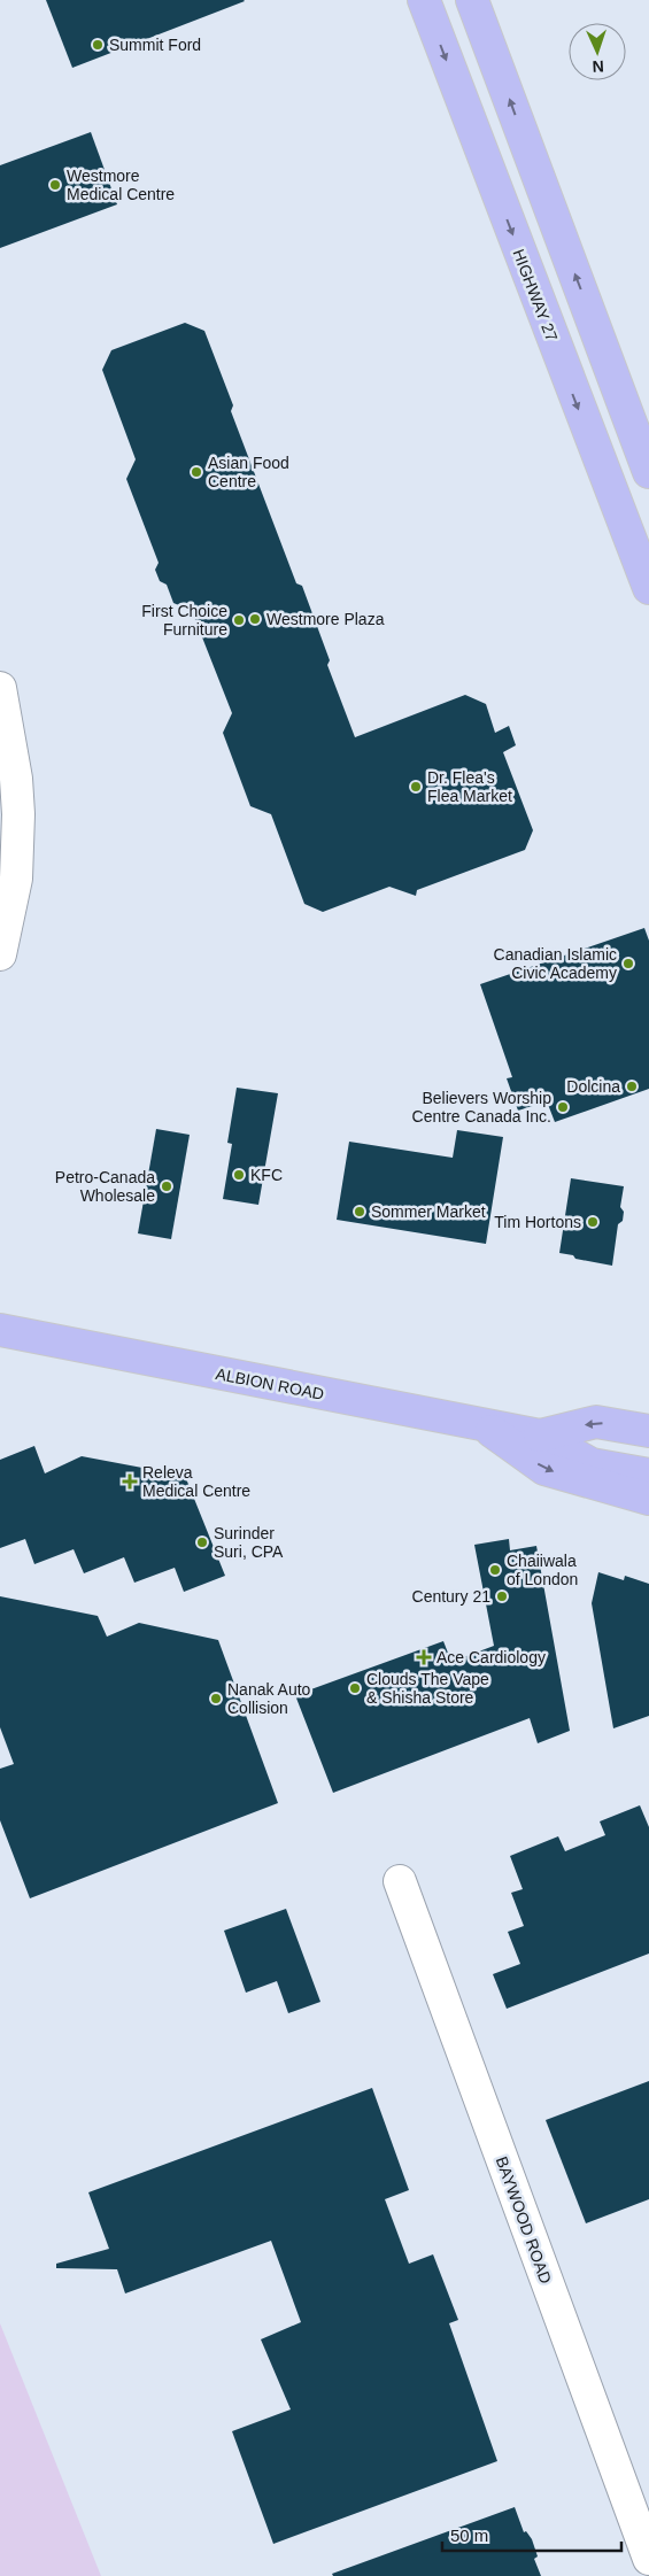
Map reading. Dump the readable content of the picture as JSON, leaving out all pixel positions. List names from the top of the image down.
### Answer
{
  "streets": {
    "main road": ["HIGHWAY 27", "ALBION ROAD"],
    "street": ["BAYWOOD ROAD"]
  },
  "places": {
    "other": [
      "Summit Ford",
      "Westmore Medical Centre",
      "Asian Food Centre",
      "Westmore Plaza",
      "First Choice Furniture",
      "Dr. Flea's Flea Market",
      "Canadian Islamic Civic Academy",
      "Dolcina",
      "Believers Worship Centre Canada Inc.",
      "KFC",
      "Petro-Canada Wholesale",
      "Sommer Market",
      "Tim Hortons",
      "Surinder Suri, CPA",
      "Chaiiwala of London",
      "Century 21",
      "Clouds The Vape & Shisha Store",
      "Nanak Auto Collision"
    ],
    "health": ["Releva Medical Centre", "Ace Cardiology"]
  },
  "scale_bar": "50 m",
  "north": "bottom"
}
